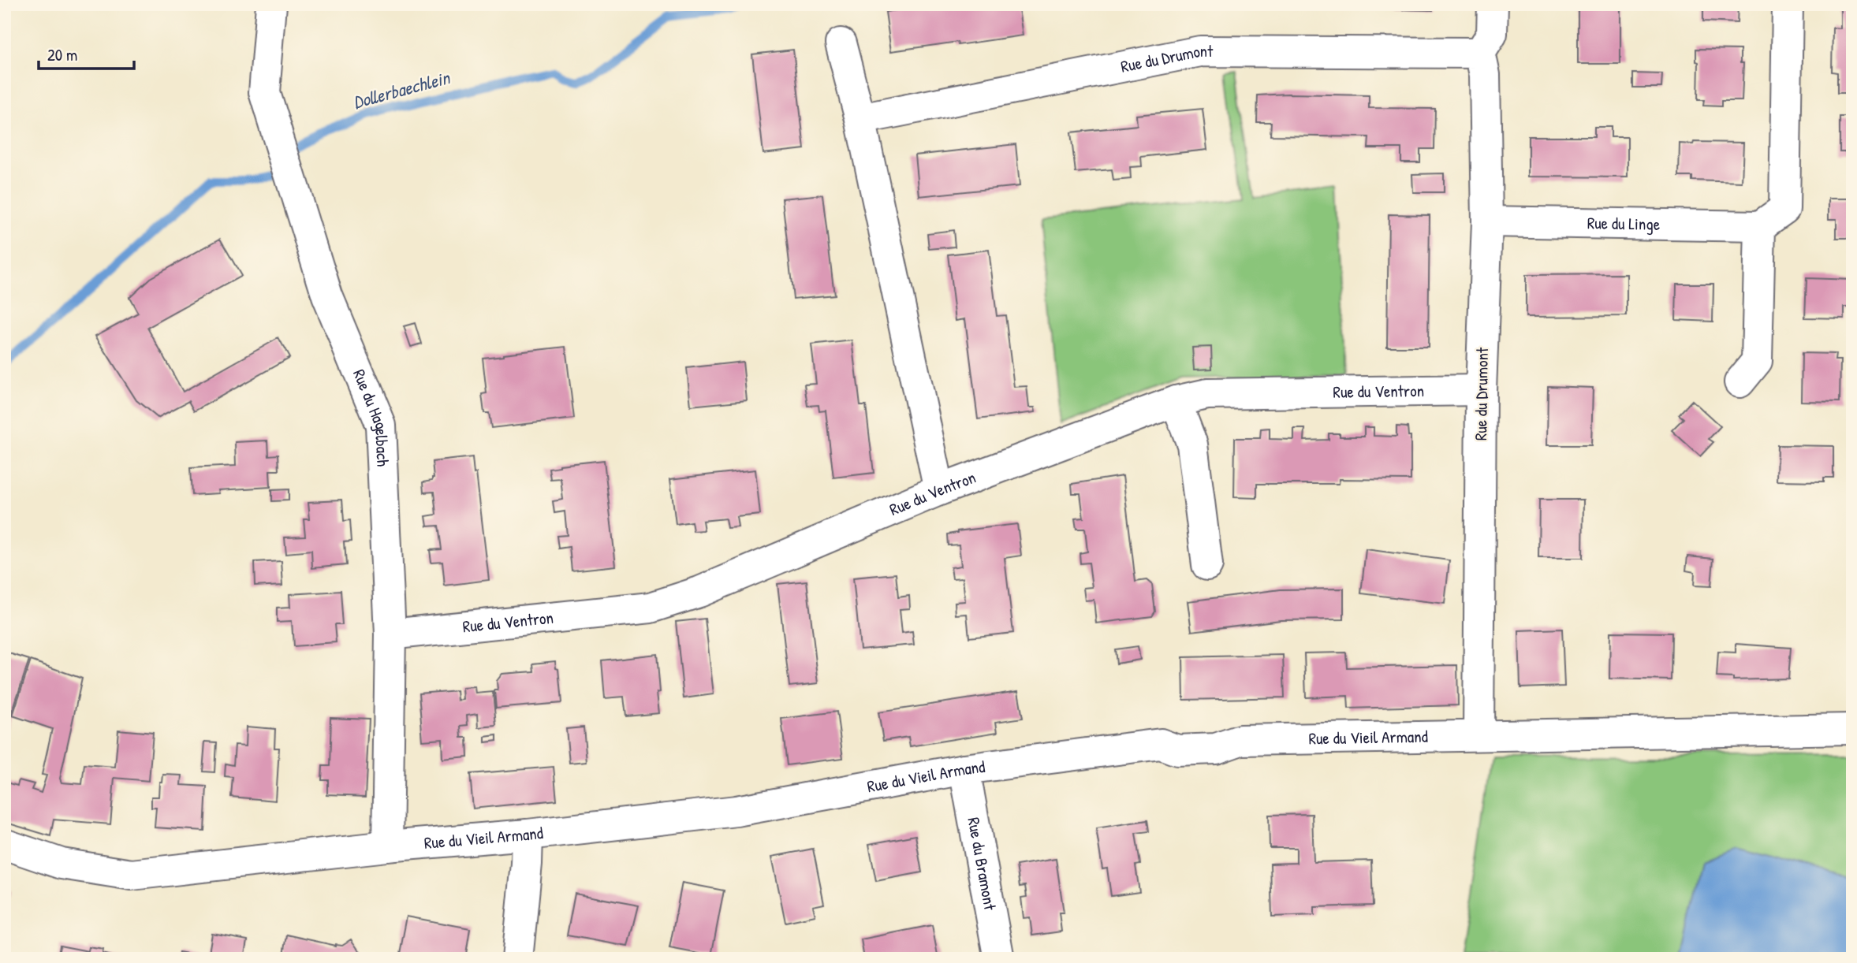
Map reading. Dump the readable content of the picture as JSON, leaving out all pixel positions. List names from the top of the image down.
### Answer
{
  "streets": {
    "street": [
      "Rue du Drumont",
      "Rue du Linge",
      "Rue du Ventron",
      "Rue du Hagelbach",
      "Rue du Vieil Armand",
      "Rue du Bramont"
    ]
  },
  "crossings": [
    ["Rue du Drumont", "Rue du Linge"],
    ["Rue du Drumont", "Rue du Ventron"],
    ["Rue du Drumont", "Rue du Vieil Armand"],
    ["Rue du Ventron", "Rue du Hagelbach"],
    ["Rue du Hagelbach", "Rue du Vieil Armand"],
    ["Rue du Vieil Armand", "Rue du Bramont"]
  ],
  "water": ["Dollerbaechlein"],
  "scale_bar": "20 m"
}
